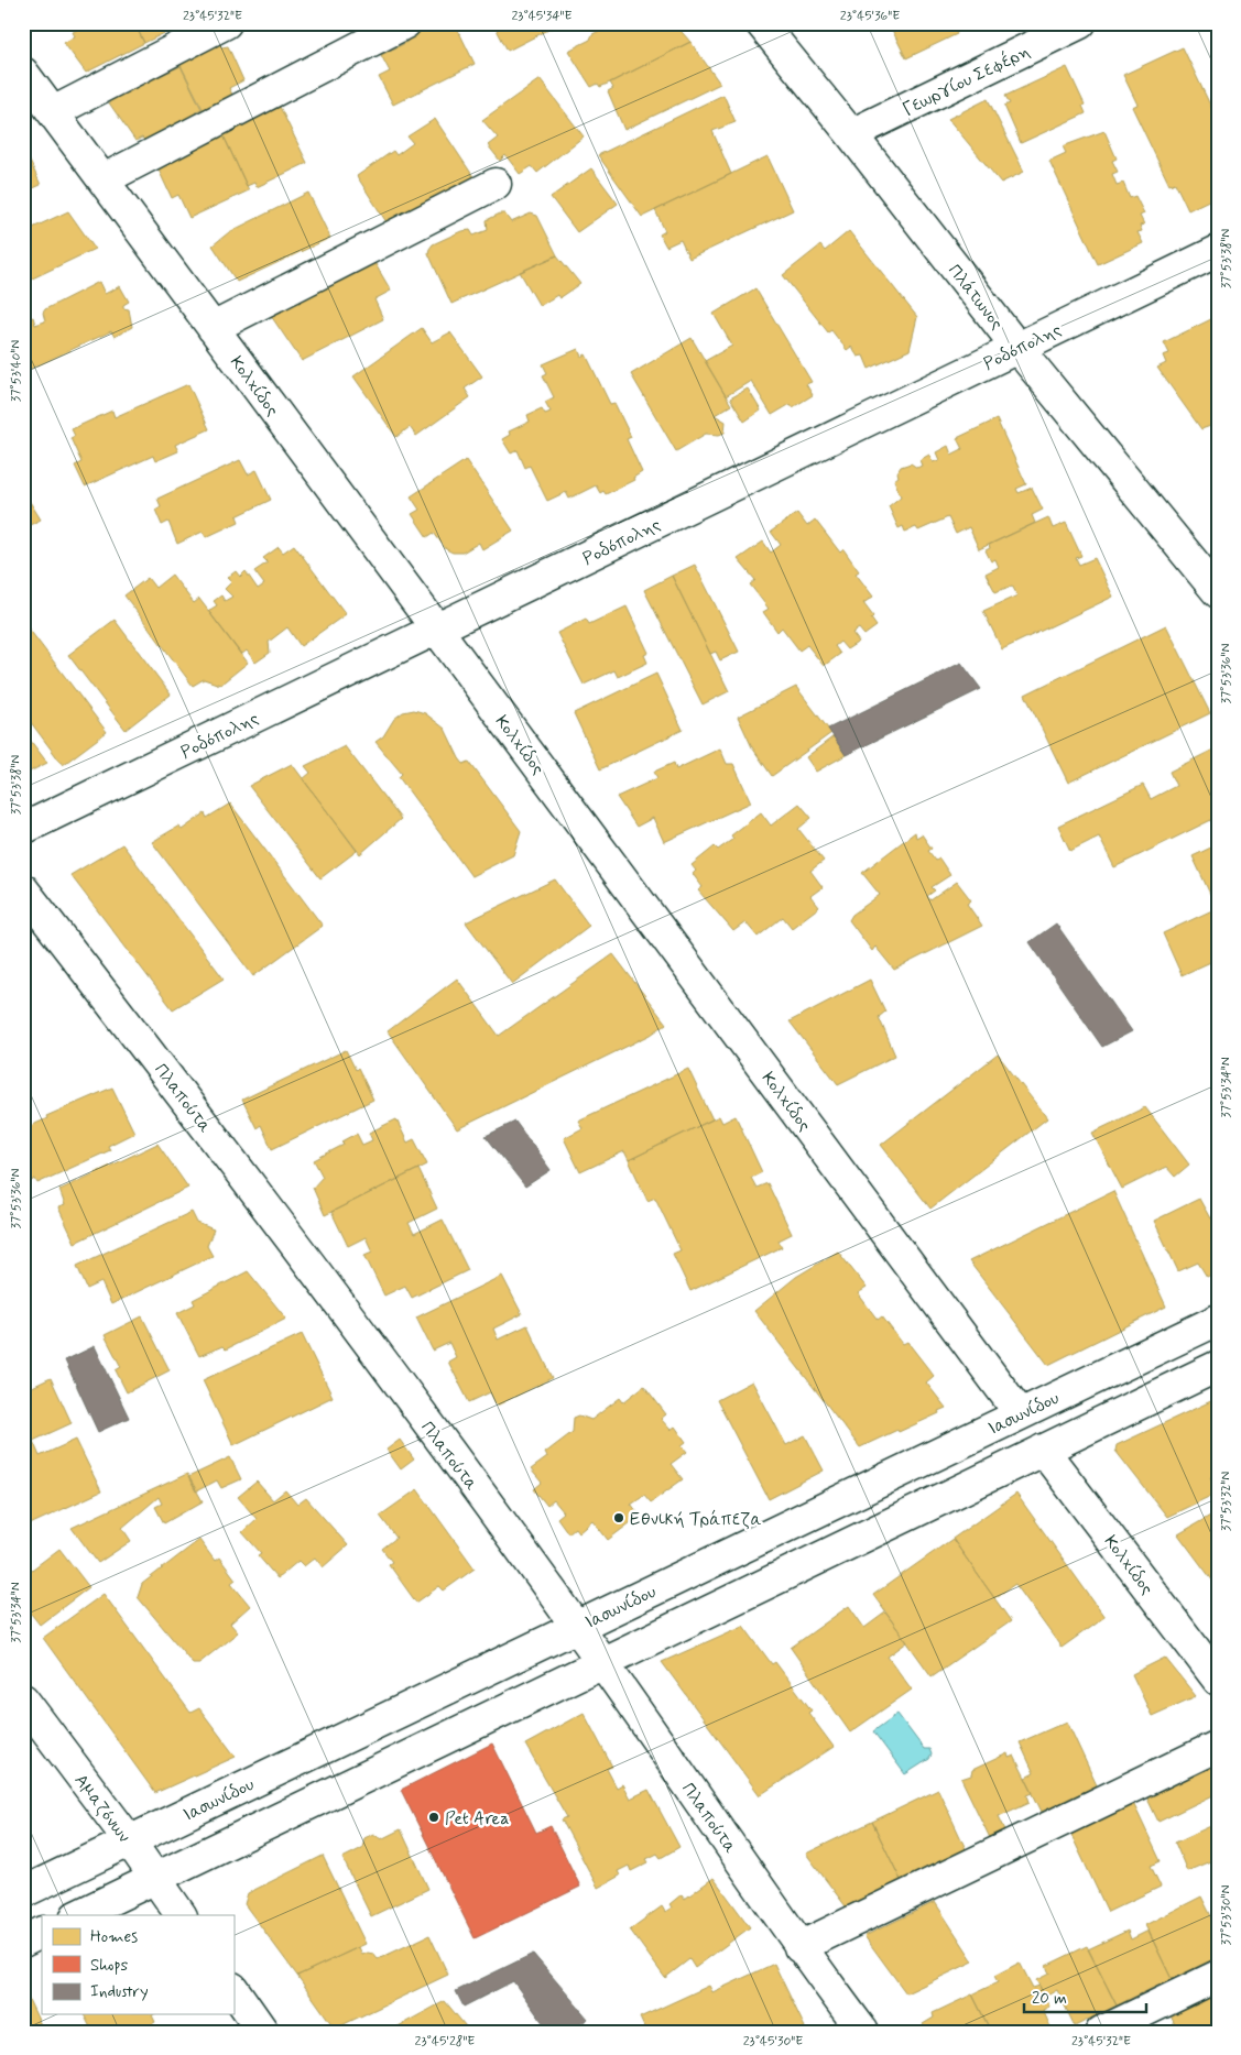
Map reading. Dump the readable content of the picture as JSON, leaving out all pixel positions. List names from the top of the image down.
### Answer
{
  "streets": {
    "street": [
      "Γεωργίου Σεφέρη",
      "Πλάτωνος",
      "Ροδόπολης",
      "Κολχίδος",
      "Πλαπούτα",
      "Ιασωνίδου",
      "Αμαζόνων"
    ]
  },
  "crossings": [
    ["Γεωργίου Σεφέρη", "Πλάτωνος"],
    ["Πλάτωνος", "Ροδόπολης"],
    ["Ροδόπολης", "Κολχίδος"],
    ["Κολχίδος", "Ιασωνίδου"],
    ["Πλαπούτα", "Ιασωνίδου"],
    ["Ιασωνίδου", "Αμαζόνων"]
  ],
  "places": ["Εθνική Τράπεζα", "Pet Area"],
  "legend": ["Homes", "Shops", "Industry"],
  "scale_bar": "20 m",
  "coordinates": [
    "23°45'32\"E",
    "23°45'34\"E",
    "23°45'36\"E",
    "37°53'38\"N",
    "37°53'40\"N",
    "37°53'36\"N",
    "37°53'34\"N",
    "37°53'32\"N",
    "37°53'30\"N",
    "23°45'28\"E",
    "23°45'30\"E"
  ]
}
